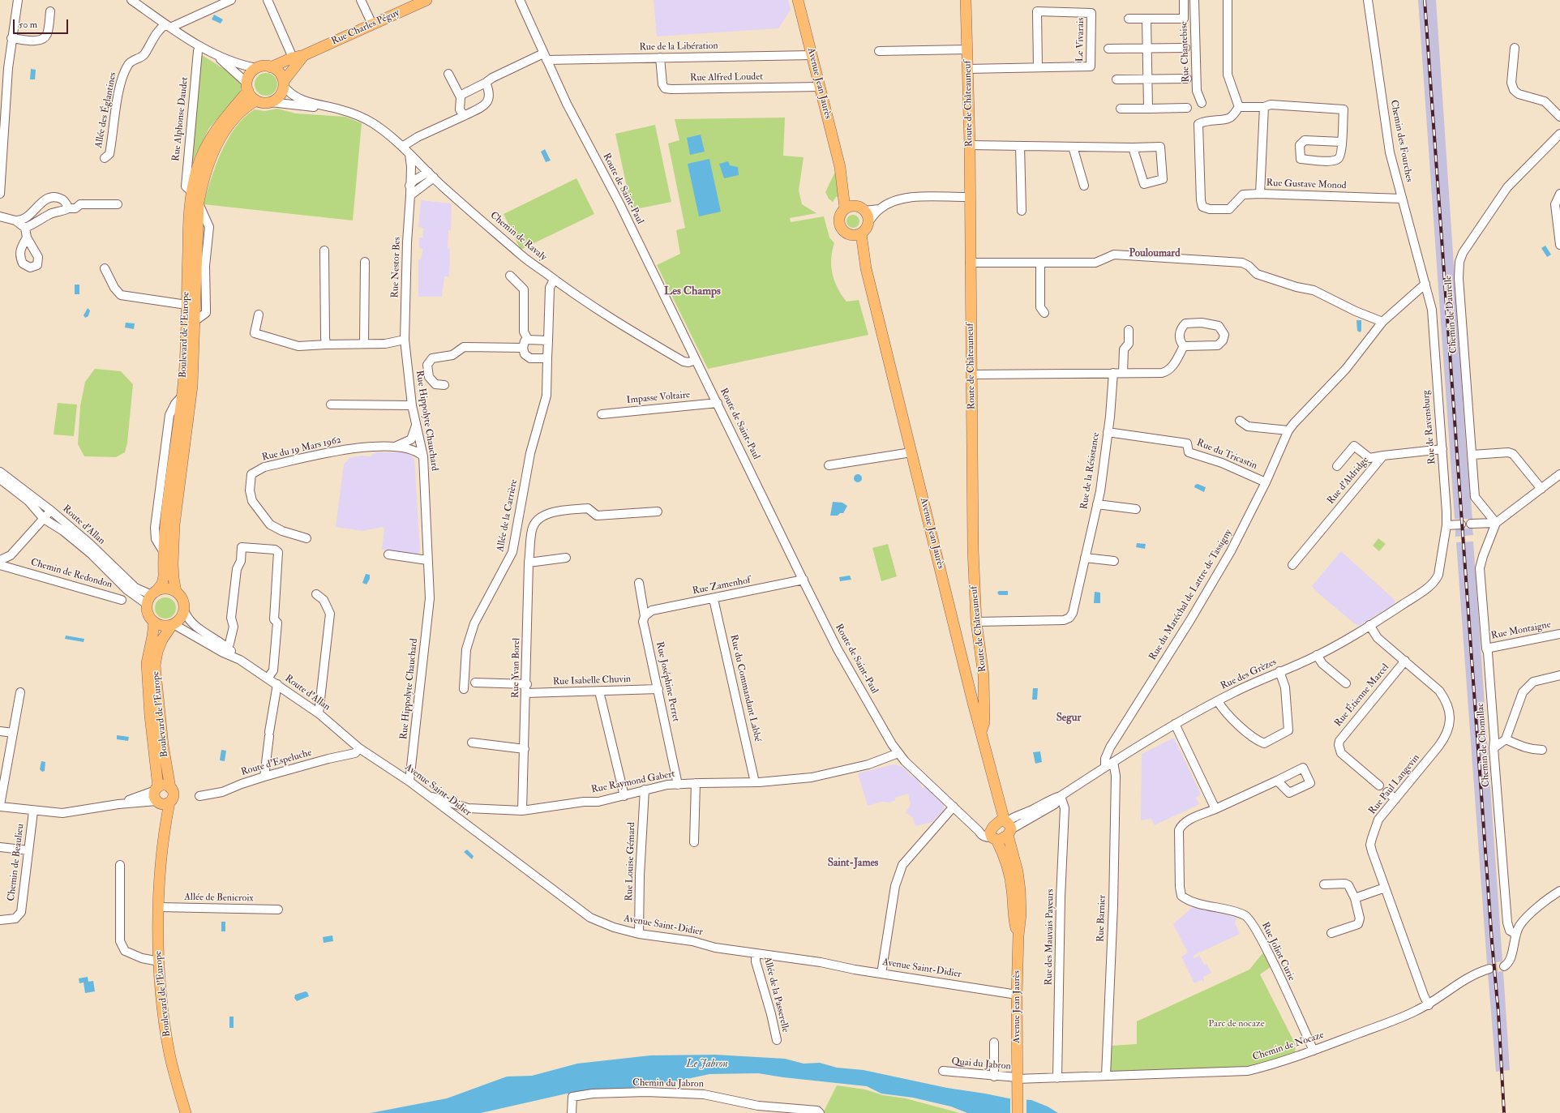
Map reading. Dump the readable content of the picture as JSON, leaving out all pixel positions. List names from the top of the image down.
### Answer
{
  "streets": {
    "main road": [
      "Rue Charles Péguy",
      "Avenue Jean Jaurès",
      "Route de Châteauneuf",
      "Boulevard de l'Europe"
    ],
    "street": [
      "Le Vivarais",
      "Rue de la Libération",
      "Rue Chantebise",
      "Rue Alfred Loudet",
      "Allée des Églantines",
      "Rue Alphonse Daudet",
      "Chemin des Fourches",
      "Rue Gustave Monod",
      "Route de Saint-Paul",
      "Chemin de Ravaly",
      "Rue Nestor Bes",
      "Chemin de Daurelle",
      "Impasse Voltaire",
      "Rue Hippolyte Chauchard",
      "Rue de Ravensburg",
      "Rue du 19 Mars 1962",
      "Rue du Tricastin",
      "Rue de la Résistance",
      "Rue d'Aldridge",
      "Allée de la Carrière",
      "Route d'Allan",
      "Chemin de Redondon",
      "Rue Zamenhof",
      "Rue du Maréchal de Lattre de Tassigny",
      "Rue Montaigne",
      "Rue Yvan Borel",
      "Rue des Grèzes",
      "Rue Isabelle Chuvin",
      "Rue Joséphine Perret",
      "Rue du Commandant Labbé",
      "Rue Étienne Marcel",
      "Chemin de Chomillac",
      "Route d'Espeluche",
      "Rue Raymond Gabert",
      "Rue Paul Langevin",
      "Avenue Saint-Didier",
      "Rue Louise Gémard",
      "Chemin de Beaulieu",
      "Allée de Benicroix",
      "Rue Barnier",
      "Rue des Mauvais Payeurs",
      "Rue Joliot Curie",
      "Allée de la Passerelle",
      "Chemin de Nocaze",
      "Quai du Jabron",
      "Chemin du Jabron"
    ]
  },
  "crossings": [
    ["Rue Charles Péguy", "Chemin de Ravaly"],
    ["Rue Charles Péguy", "Boulevard de l'Europe"],
    ["Le Vivarais", "Route de Châteauneuf"],
    ["Rue de la Libération", "Rue Alfred Loudet"],
    ["Rue de la Libération", "Avenue Jean Jaurès"],
    ["Rue de la Libération", "Route de Saint-Paul"],
    ["Rue Alfred Loudet", "Avenue Jean Jaurès"],
    ["Avenue Jean Jaurès", "Route de Châteauneuf"],
    ["Avenue Jean Jaurès", "Route de Saint-Paul"],
    ["Avenue Jean Jaurès", "Rue des Grèzes"],
    ["Avenue Jean Jaurès", "Avenue Saint-Didier"],
    ["Avenue Jean Jaurès", "Chemin de Nocaze"],
    ["Avenue Jean Jaurès", "Quai du Jabron"],
    ["Route de Châteauneuf", "Rue de la Résistance"],
    ["Rue Alphonse Daudet", "Boulevard de l'Europe"],
    ["Chemin des Fourches", "Rue Gustave Monod"],
    ["Chemin des Fourches", "Rue de Ravensburg"],
    ["Chemin des Fourches", "Rue du Maréchal de Lattre de Tassigny"],
    ["Route de Saint-Paul", "Chemin de Ravaly"],
    ["Route de Saint-Paul", "Impasse Voltaire"],
    ["Route de Saint-Paul", "Rue Zamenhof"],
    ["Route de Saint-Paul", "Rue des Grèzes"],
    ["Route de Saint-Paul", "Rue Raymond Gabert"],
    ["Chemin de Ravaly", "Rue Nestor Bes"],
    ["Chemin de Ravaly", "Boulevard de l'Europe"],
    ["Chemin de Ravaly", "Allée de la Carrière"],
    ["Rue Nestor Bes", "Rue Hippolyte Chauchard"],
    ["Chemin de Daurelle", "Chemin de Chomillac"],
    ["Boulevard de l'Europe", "Route d'Allan"],
    ["Boulevard de l'Europe", "Allée de Benicroix"],
    ["Rue Hippolyte Chauchard", "Rue du 19 Mars 1962"],
    ["Rue Hippolyte Chauchard", "Avenue Saint-Didier"],
    ["Rue de Ravensburg", "Rue d'Aldridge"],
    ["Rue de Ravensburg", "Rue du Maréchal de Lattre de Tassigny"],
    ["Rue de Ravensburg", "Rue des Grèzes"],
    ["Rue du Tricastin", "Rue de la Résistance"],
    ["Rue du Tricastin", "Rue du Maréchal de Lattre de Tassigny"],
    ["Route d'Allan", "Route d'Espeluche"],
    ["Route d'Allan", "Avenue Saint-Didier"],
    ["Rue Zamenhof", "Rue Joséphine Perret"],
    ["Rue Zamenhof", "Rue du Commandant Labbé"],
    ["Rue du Maréchal de Lattre de Tassigny", "Rue des Grèzes"],
    ["Rue Montaigne", "Chemin de Chomillac"],
    ["Rue Yvan Borel", "Rue Isabelle Chuvin"],
    ["Rue Yvan Borel", "Rue Raymond Gabert"],
    ["Rue des Grèzes", "Rue Paul Langevin"],
    ["Rue des Grèzes", "Rue Barnier"],
    ["Rue des Grèzes", "Rue des Mauvais Payeurs"],
    ["Rue Isabelle Chuvin", "Rue Joséphine Perret"],
    ["Rue Joséphine Perret", "Rue Raymond Gabert"],
    ["Rue du Commandant Labbé", "Rue Raymond Gabert"],
    ["Rue Étienne Marcel", "Rue Paul Langevin"],
    ["Route d'Espeluche", "Avenue Saint-Didier"],
    ["Rue Raymond Gabert", "Avenue Saint-Didier"],
    ["Rue Raymond Gabert", "Rue Louise Gémard"],
    ["Rue Paul Langevin", "Chemin de Nocaze"],
    ["Avenue Saint-Didier", "Rue Louise Gémard"],
    ["Avenue Saint-Didier", "Allée de la Passerelle"],
    ["Rue Barnier", "Chemin de Nocaze"],
    ["Rue des Mauvais Payeurs", "Chemin de Nocaze"],
    ["Rue Joliot Curie", "Chemin de Nocaze"],
    ["Chemin de Nocaze", "Quai du Jabron"]
  ],
  "districts": [
    "Pouloumard",
    "Les Champs",
    "Segur",
    "Saint-James"
  ],
  "water": ["Le Jabron"],
  "parks": ["Parc de nocaze"],
  "scale_bar": "50 m"
}
